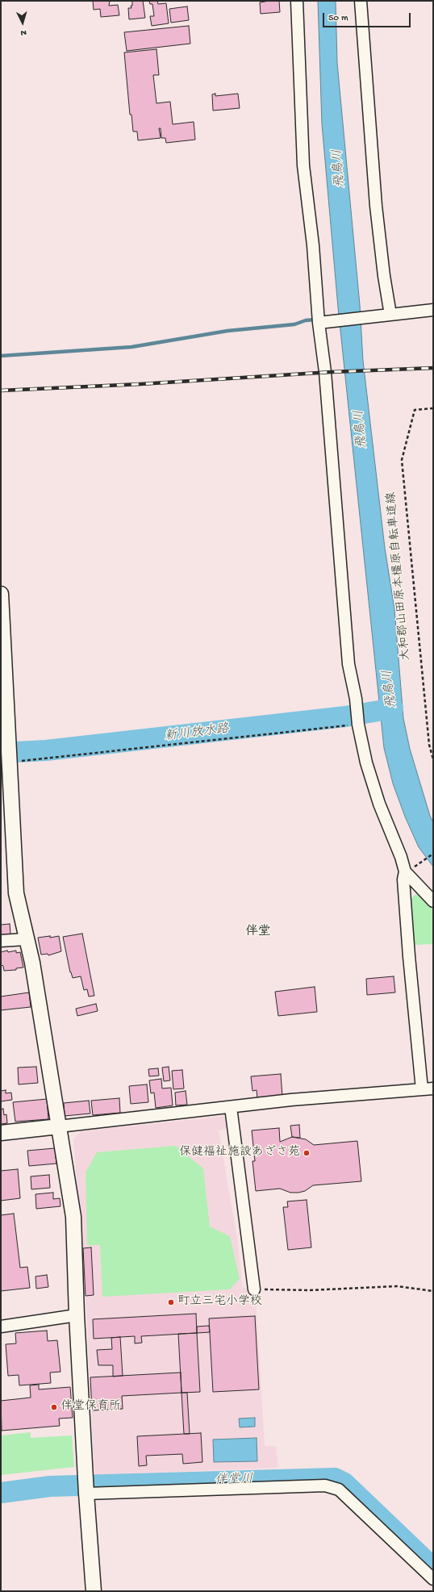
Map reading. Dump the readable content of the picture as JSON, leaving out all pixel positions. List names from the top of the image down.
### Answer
{
  "streets": {
    "path": ["大和郡山田原本橿原自転車道線"]
  },
  "districts": ["伴堂"],
  "water": ["飛鳥川", "新川放水路", "伴堂川"],
  "places": ["保健福祉施設あざさ苑", "町立三宅小学校", "伴堂保育所"],
  "scale_bar": "50 m",
  "north": "bottom"
}
